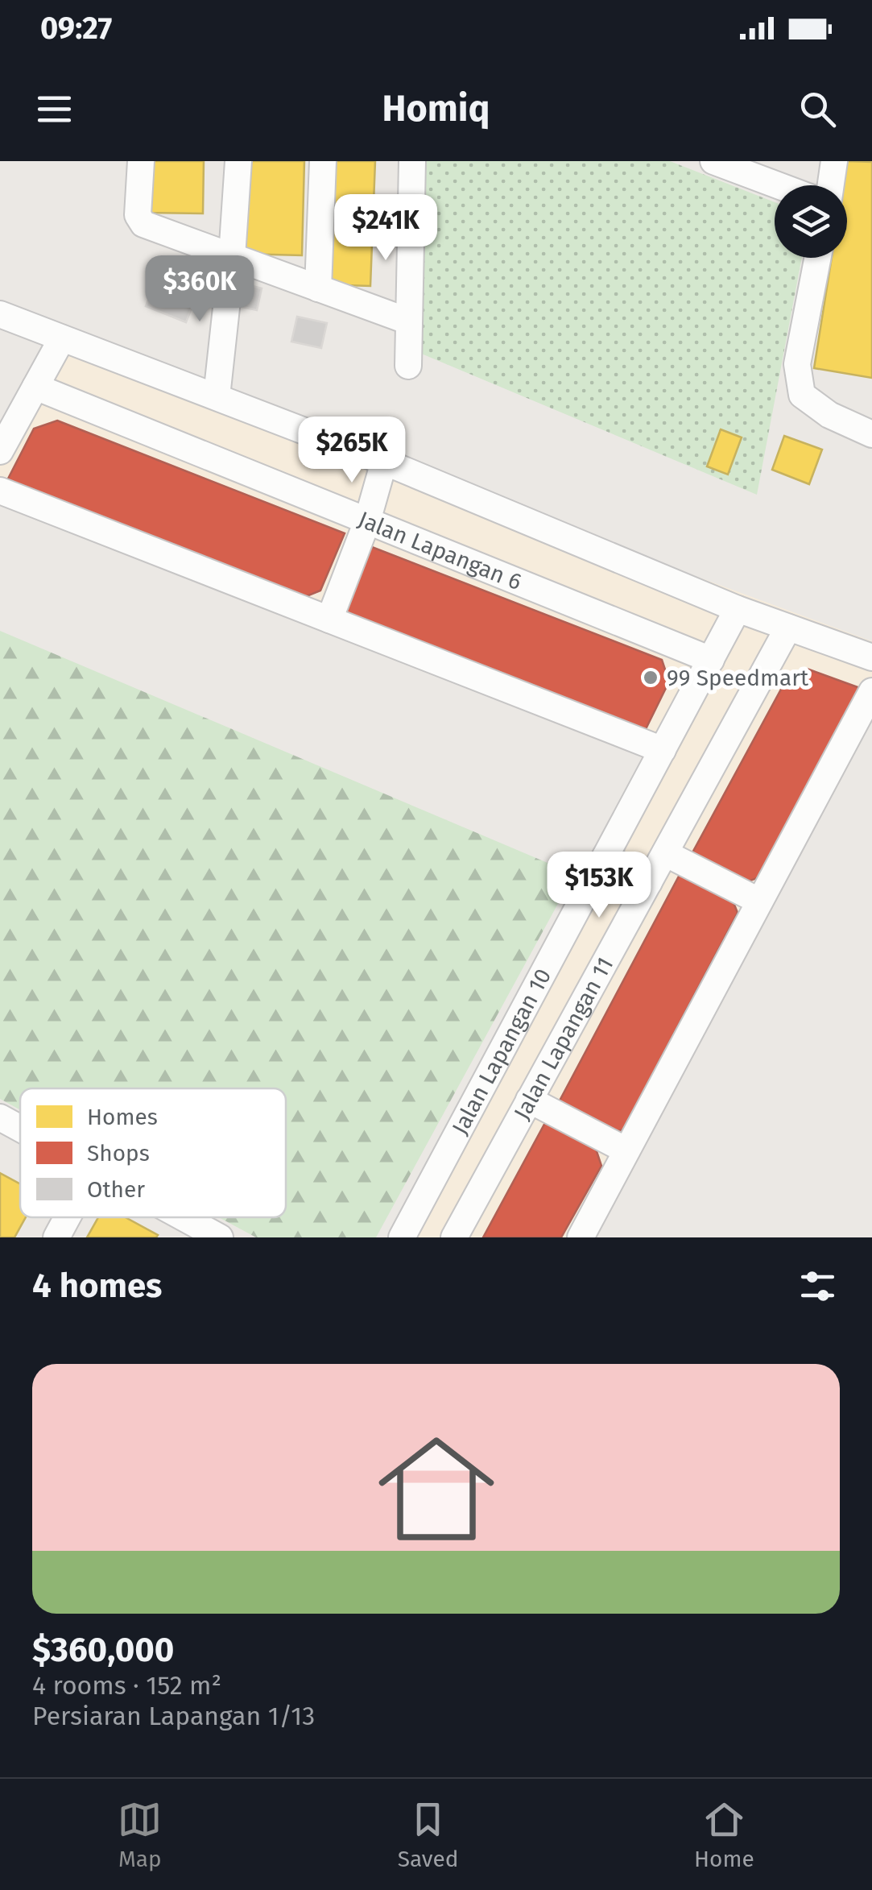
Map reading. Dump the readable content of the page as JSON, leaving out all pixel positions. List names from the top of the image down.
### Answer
{
  "streets": {
    "street": ["Jalan Lapangan 6", "Jalan Lapangan 11", "Jalan Lapangan 10"]
  },
  "crossings": [
    ["Jalan Lapangan 6", "Jalan Lapangan 10"]
  ],
  "places": ["99 Speedmart"],
  "legend": ["Homes", "Shops", "Other"],
  "page": {
    "status": "09:27",
    "header": "Homiq",
    "price": [
      "$241K",
      "$360K",
      "$265K",
      "$153K"
    ],
    "heading": "4 homes",
    "list": [
      {
        "name": "$360,000",
        "note": "4 rooms · 152 m² · Persiaran Lapangan 1/13"
      }
    ],
    "tabs": ["Map", "Saved", "Home"]
  }
}
